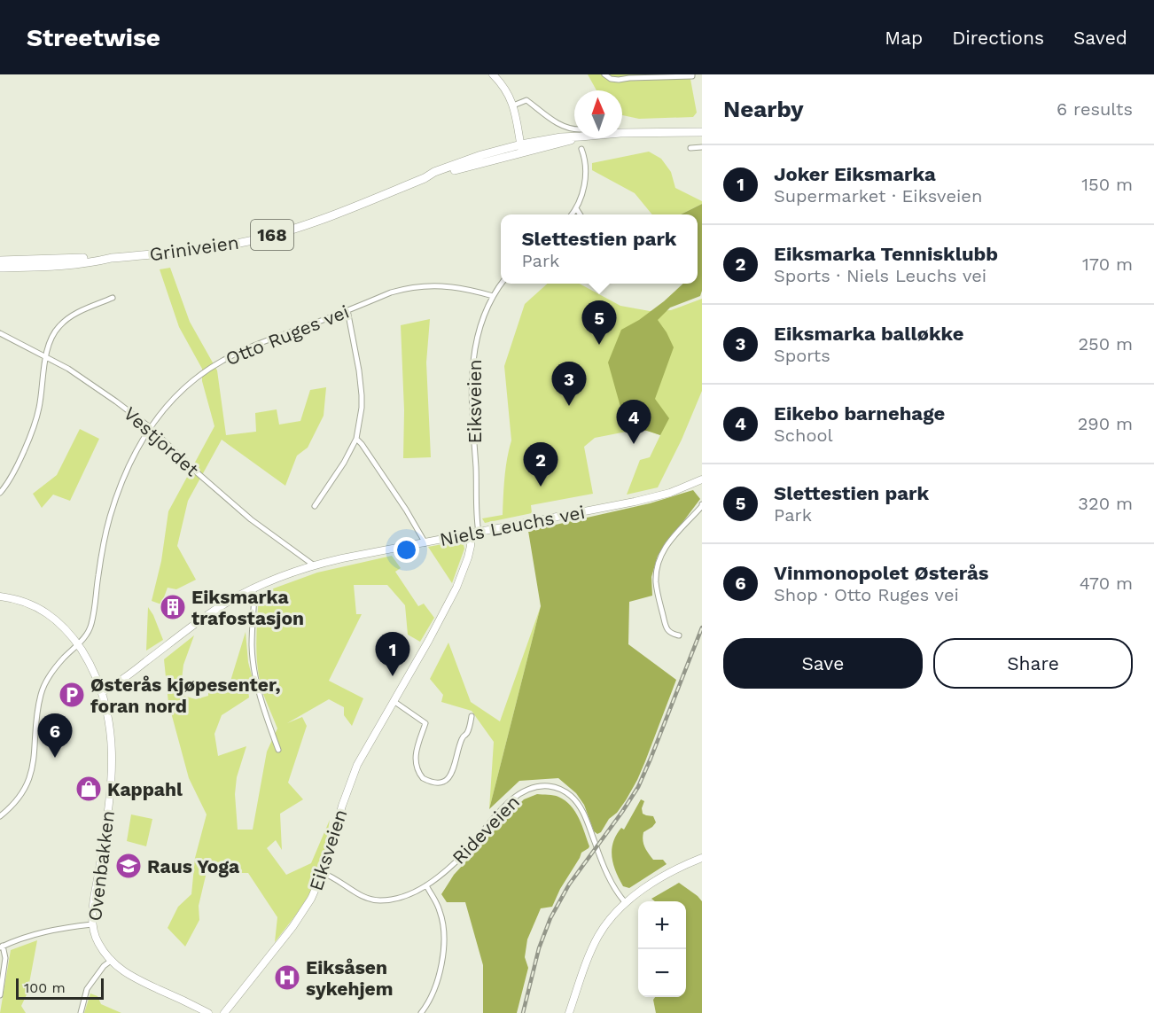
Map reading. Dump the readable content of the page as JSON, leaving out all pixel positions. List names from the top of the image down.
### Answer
{
  "streets": {
    "main road": ["168", "Griniveien"],
    "street": [
      "Otto Ruges vei",
      "Eiksveien",
      "Vestjordet",
      "Niels Leuchs vei",
      "Rideveien",
      "Ovenbakken"
    ]
  },
  "crossings": [
    ["Otto Ruges vei", "Eiksveien"],
    ["Otto Ruges vei", "Vestjordet"],
    ["Otto Ruges vei", "Ovenbakken"],
    ["Eiksveien", "Niels Leuchs vei"],
    ["Eiksveien", "Rideveien"],
    ["Vestjordet", "Niels Leuchs vei"],
    ["Niels Leuchs vei", "Ovenbakken"]
  ],
  "places": {
    "building": ["Eiksmarka trafostasjon"],
    "parking": ["Østerås kjøpesenter, foran nord"],
    "shop": ["Kappahl"],
    "school or university": ["Raus Yoga"],
    "hospital": ["Eiksåsen sykehjem"]
  },
  "scale_bar": "100 m",
  "north": "top",
  "page": {
    "header": "Streetwise",
    "nav": ["Map", "Directions", "Saved"],
    "heading": ["Nearby", "6 results"],
    "list": [
      {
        "mark": "1",
        "name": "Joker Eiksmarka",
        "note": "Supermarket · Eiksveien",
        "value": "150 m"
      },
      {
        "mark": "2",
        "name": "Eiksmarka Tennisklubb",
        "note": "Sports · Niels Leuchs vei",
        "value": "170 m"
      },
      {
        "mark": "3",
        "name": "Eiksmarka balløkke",
        "note": "Sports",
        "value": "250 m"
      },
      {
        "mark": "4",
        "name": "Eikebo barnehage",
        "note": "School",
        "value": "290 m"
      },
      {
        "mark": "5",
        "name": "Slettestien park",
        "note": "Park",
        "value": "320 m"
      },
      {
        "mark": "6",
        "name": "Vinmonopolet Østerås",
        "note": "Shop · Otto Ruges vei",
        "value": "470 m"
      }
    ],
    "popup": ["Slettestien park", "Park"],
    "pins": [
      "5",
      "3",
      "4",
      "2",
      "1",
      "6"
    ],
    "buttons": ["Save", "Share"],
    "map_buttons": ["+", "−"],
    "scale": "100 m"
  }
}
